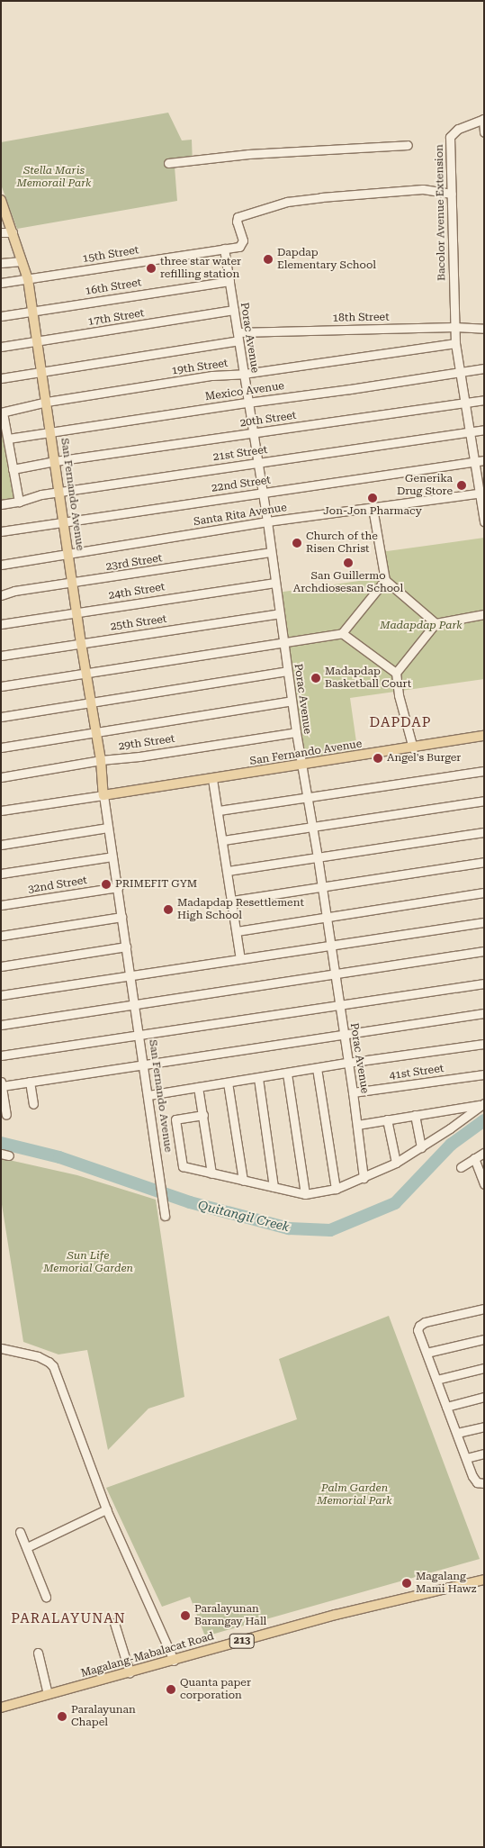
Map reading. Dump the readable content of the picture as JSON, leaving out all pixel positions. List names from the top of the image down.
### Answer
{
  "streets": {
    "main road": ["San Fernando Avenue", "213", "Magalang-Mabalacat Road"],
    "street": [
      "Bacolor Avenue Extension",
      "15th Street",
      "16th Street",
      "17th Street",
      "18th Street",
      "Porac Avenue",
      "19th Street",
      "Mexico Avenue",
      "20th Street",
      "21st Street",
      "22nd Street",
      "Santa Rita Avenue",
      "23rd Street",
      "24th Street",
      "25th Street",
      "29th Street",
      "32nd Street",
      "41st Street"
    ]
  },
  "crossings": [
    ["Bacolor Avenue Extension", "15th Street"],
    ["Bacolor Avenue Extension", "18th Street"],
    ["Bacolor Avenue Extension", "19th Street"],
    ["Bacolor Avenue Extension", "Mexico Avenue"],
    ["Bacolor Avenue Extension", "20th Street"],
    ["Bacolor Avenue Extension", "21st Street"],
    ["Bacolor Avenue Extension", "22nd Street"],
    ["Bacolor Avenue Extension", "Santa Rita Avenue"],
    ["15th Street", "Porac Avenue"],
    ["15th Street", "San Fernando Avenue"],
    ["16th Street", "Porac Avenue"],
    ["16th Street", "San Fernando Avenue"],
    ["17th Street", "Porac Avenue"],
    ["17th Street", "San Fernando Avenue"],
    ["18th Street", "Porac Avenue"],
    ["18th Street", "San Fernando Avenue"],
    ["Porac Avenue", "19th Street"],
    ["Porac Avenue", "Mexico Avenue"],
    ["Porac Avenue", "20th Street"],
    ["Porac Avenue", "21st Street"],
    ["Porac Avenue", "22nd Street"],
    ["Porac Avenue", "San Fernando Avenue"],
    ["Porac Avenue", "Santa Rita Avenue"],
    ["Porac Avenue", "23rd Street"],
    ["Porac Avenue", "24th Street"],
    ["Porac Avenue", "25th Street"],
    ["Porac Avenue", "29th Street"],
    ["Porac Avenue", "41st Street"],
    ["19th Street", "San Fernando Avenue"],
    ["Mexico Avenue", "San Fernando Avenue"],
    ["20th Street", "San Fernando Avenue"],
    ["21st Street", "San Fernando Avenue"],
    ["22nd Street", "San Fernando Avenue"],
    ["San Fernando Avenue", "Santa Rita Avenue"],
    ["San Fernando Avenue", "23rd Street"],
    ["San Fernando Avenue", "24th Street"],
    ["San Fernando Avenue", "25th Street"],
    ["San Fernando Avenue", "29th Street"],
    ["San Fernando Avenue", "32nd Street"]
  ],
  "districts": ["DAPDAP", "PARALAYUNAN"],
  "water": ["Quitangil Creek"],
  "parks": [
    "Stella Maris Memorail Park",
    "Madapdap Park",
    "Sun Life Memorial Garden",
    "Palm Garden Memorial Park"
  ],
  "places": [
    "Dapdap Elementary School",
    "three star water refilling station",
    "Generika Drug Store",
    "Jon-Jon Pharmacy",
    "Church of the Risen Christ",
    "San Guillermo Archdiosesan School",
    "Madapdap Basketball Court",
    "Angel's Burger",
    "PRIMEFIT GYM",
    "Madapdap Resettlement High School",
    "Magalang Mami Hawz",
    "Paralayunan Barangay Hall",
    "Quanta paper corporation",
    "Paralayunan Chapel"
  ]
}
